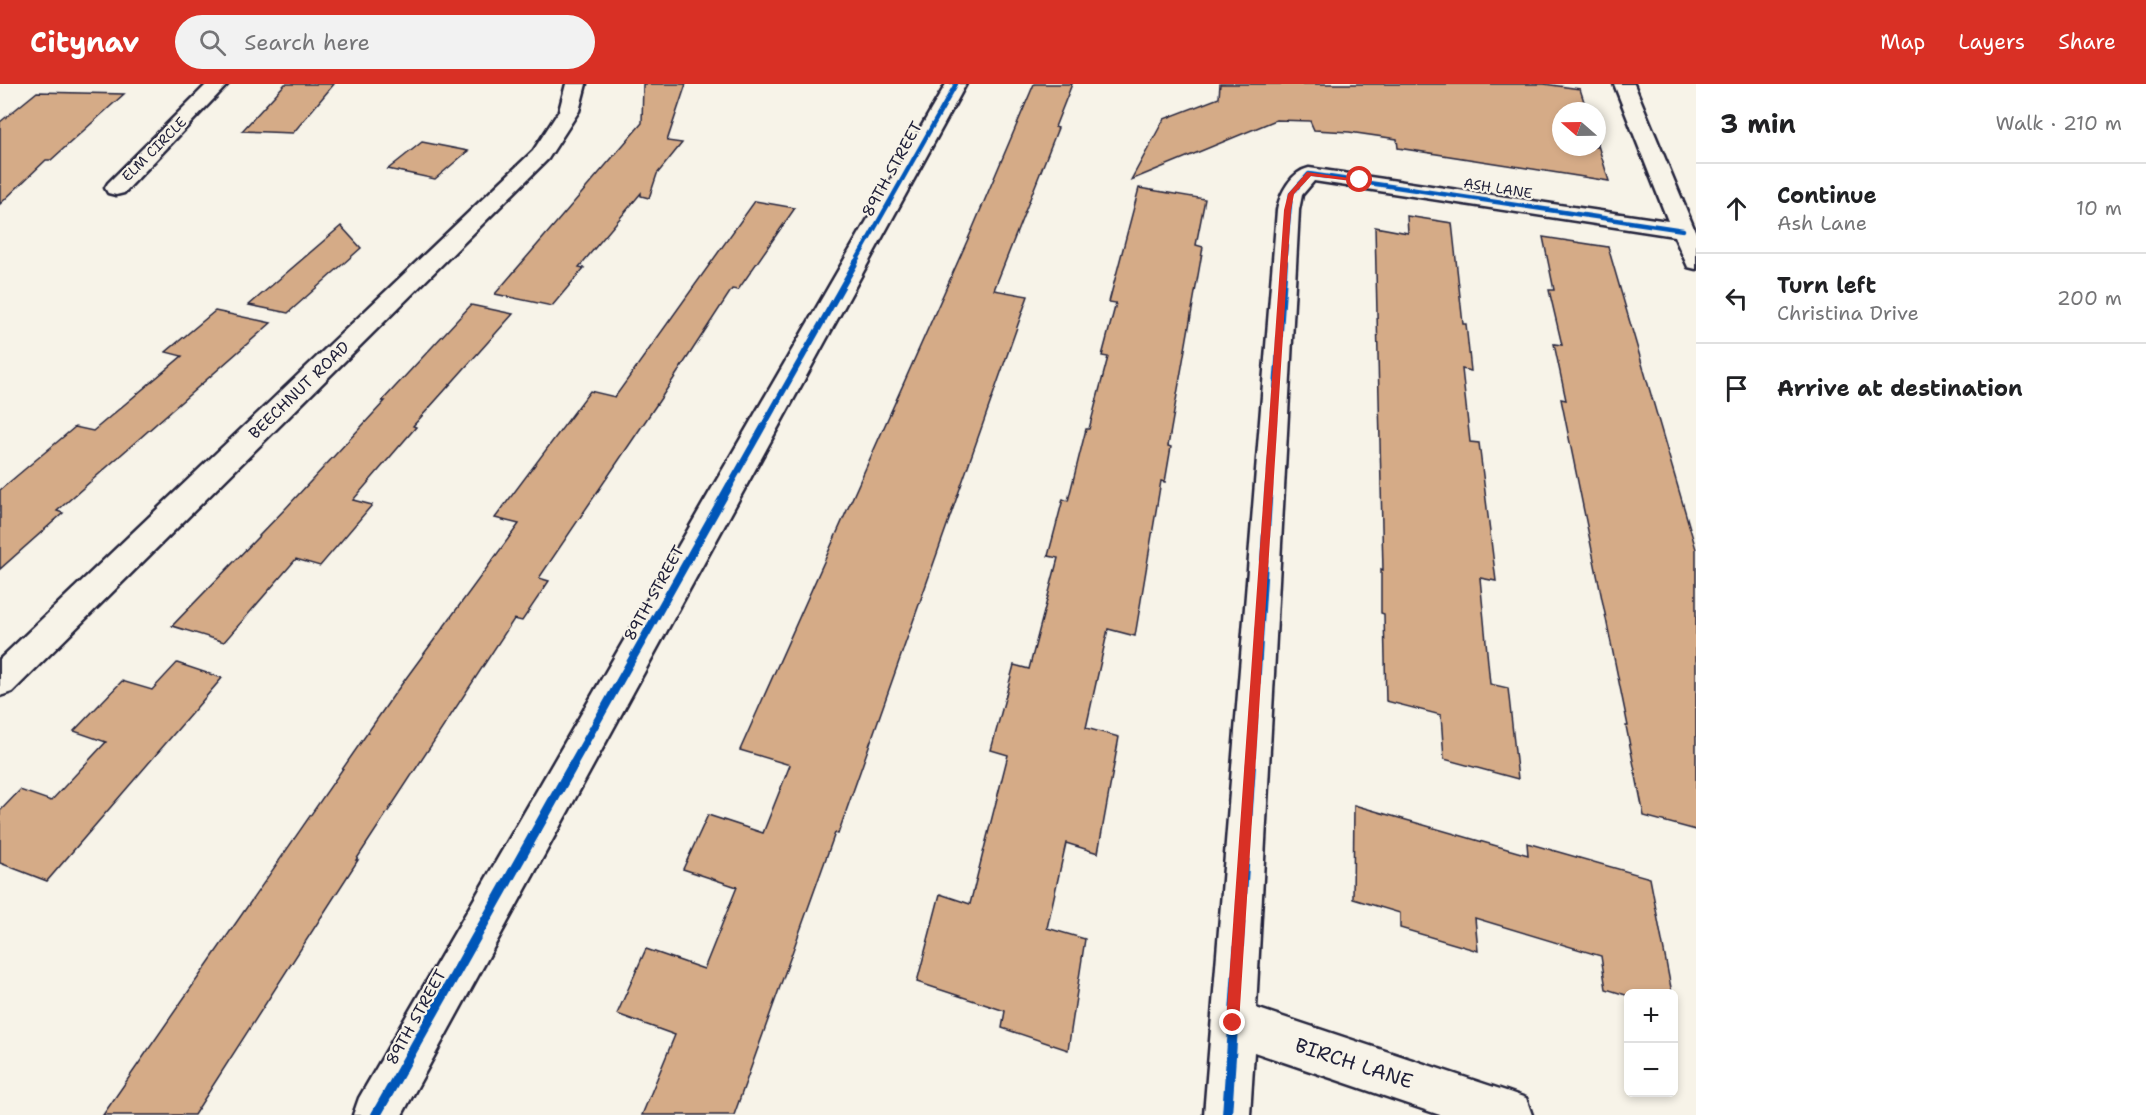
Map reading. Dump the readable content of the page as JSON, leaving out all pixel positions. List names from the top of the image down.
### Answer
{
  "streets": {
    "street": [
      "ELM CIRCLE",
      "89TH STREET",
      "ASH LANE",
      "BEECHNUT ROAD",
      "BIRCH LANE"
    ]
  },
  "crossings": [
    ["ASH LANE", "BIRCH LANE"]
  ],
  "north": "left",
  "page": {
    "header": "Citynav",
    "search": "Search here",
    "nav": ["Map", "Layers", "Share"],
    "heading": ["3 min", "Walk · 210 m"],
    "list": [
      ["Continue", "Ash Lane", "10 m"],
      ["Turn left", "Christina Drive", "200 m"],
      "Arrive at destination"
    ],
    "map_buttons": ["+", "−"]
  }
}
